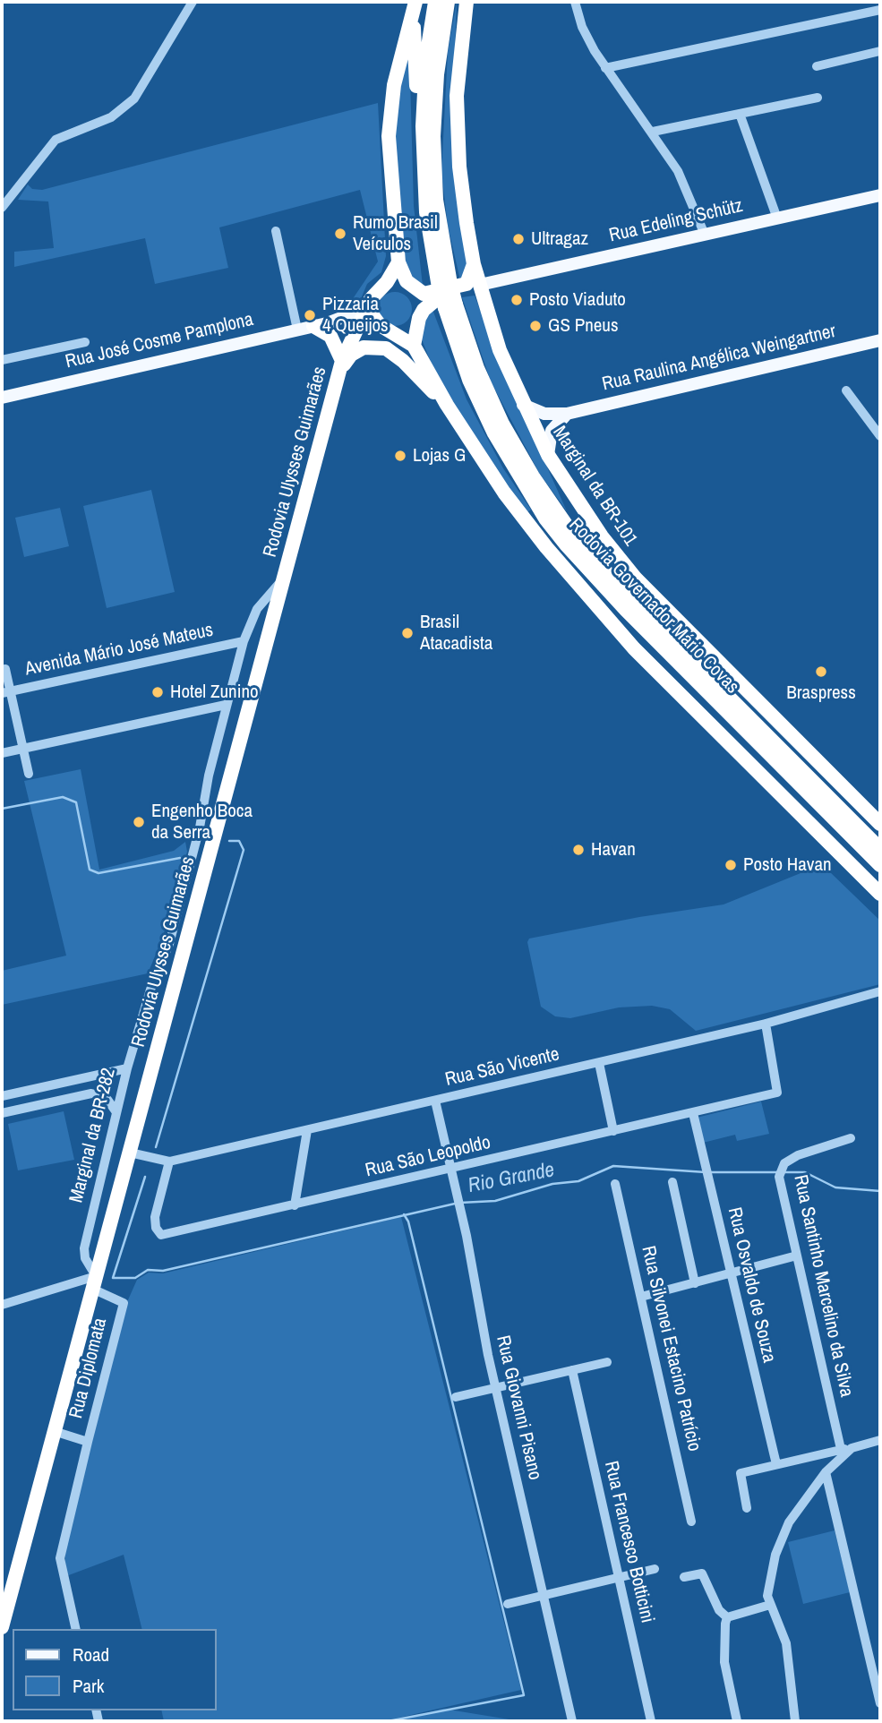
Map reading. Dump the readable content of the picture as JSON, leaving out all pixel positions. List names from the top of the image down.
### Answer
{
  "streets": {
    "highway": ["Rodovia Ulysses Guimarães", "Marginal da BR-101", "Rodovia Governador Mário Covas"],
    "main road": ["Rua Edeling Schütz", "Rua José Cosme Pamplona", "Rua Raulina Angélica Weingartner"],
    "street": [
      "Avenida Mário José Mateus",
      "Rua São Vicente",
      "Marginal da BR-282",
      "Rua São Leopoldo",
      "Rua Osvaldo de Souza",
      "Rua Santinho Marcelino da Silva",
      "Rua Silvonei Estacino Patrício",
      "Rua Diplomata",
      "Rua Giovanni Pisano",
      "Rua Francesco Botticini"
    ]
  },
  "crossings": [
    ["Rua Edeling Schütz", "Marginal da BR-101"],
    ["Rua José Cosme Pamplona", "Rodovia Ulysses Guimarães"],
    ["Rua Raulina Angélica Weingartner", "Marginal da BR-101"],
    ["Rodovia Ulysses Guimarães", "Rua São Vicente"],
    ["Rodovia Ulysses Guimarães", "Marginal da BR-282"],
    ["Rodovia Ulysses Guimarães", "Rua Diplomata"],
    ["Avenida Mário José Mateus", "Marginal da BR-282"],
    ["Rua São Vicente", "Rua São Leopoldo"],
    ["Rua São Vicente", "Rua Giovanni Pisano"],
    ["Marginal da BR-282", "Rua Diplomata"],
    ["Rua São Leopoldo", "Rua Osvaldo de Souza"],
    ["Rua São Leopoldo", "Rua Giovanni Pisano"]
  ],
  "water": ["Rio Grande"],
  "places": [
    "Rumo Brasil Veículos",
    "Ultragaz",
    "Posto Viaduto",
    "Pizzaria 4 Queijos",
    "GS Pneus",
    "Lojas G",
    "Brasil Atacadista",
    "Braspress",
    "Hotel Zunino",
    "Engenho Boca da Serra",
    "Havan",
    "Posto Havan"
  ],
  "legend": ["Road", "Park"]
}
